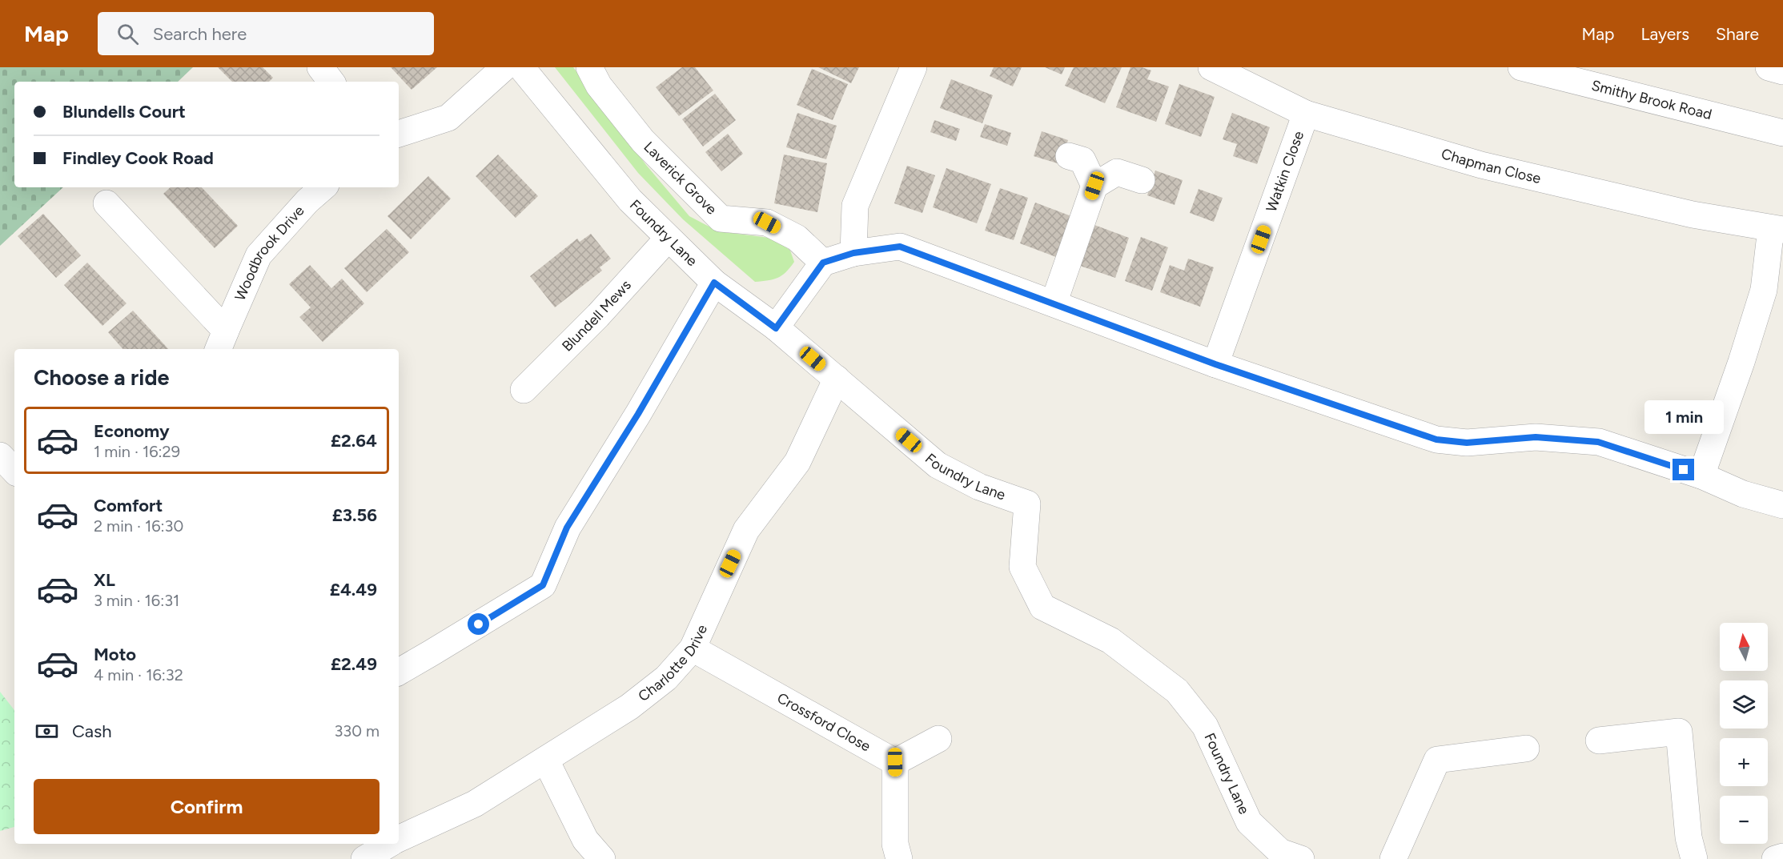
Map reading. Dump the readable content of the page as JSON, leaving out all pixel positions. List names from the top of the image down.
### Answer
{
  "streets": {
    "street": [
      "Smithy Brook Road",
      "Chapman Close",
      "Watkin Close",
      "Laverick Grove",
      "Foundry Lane",
      "Woodbrook Drive",
      "Blundell Mews",
      "Charlotte Drive",
      "Crossford Close"
    ]
  },
  "crossings": [
    ["Chapman Close", "Watkin Close"],
    ["Foundry Lane", "Blundell Mews"],
    ["Foundry Lane", "Charlotte Drive"],
    ["Charlotte Drive", "Crossford Close"]
  ],
  "north": "top",
  "page": {
    "header": "Map",
    "search": "Search here",
    "nav": ["Map", "Layers", "Share"],
    "banner": ["Blundells Court", "Findley Cook Road"],
    "heading": "Choose a ride",
    "bubble": "1 min",
    "list": [
      {
        "name": "Economy",
        "note": "1 min · 16:29",
        "value": "£2.64"
      },
      {
        "name": "Comfort",
        "note": "2 min · 16:30",
        "value": "£3.56"
      },
      {
        "name": "XL",
        "note": "3 min · 16:31",
        "value": "£4.49"
      },
      {
        "name": "Moto",
        "note": "4 min · 16:32",
        "value": "£2.49"
      }
    ],
    "map_buttons": ["+", "−"],
    "pay": ["Cash", "330 m"],
    "buttons": "Confirm"
  }
}
